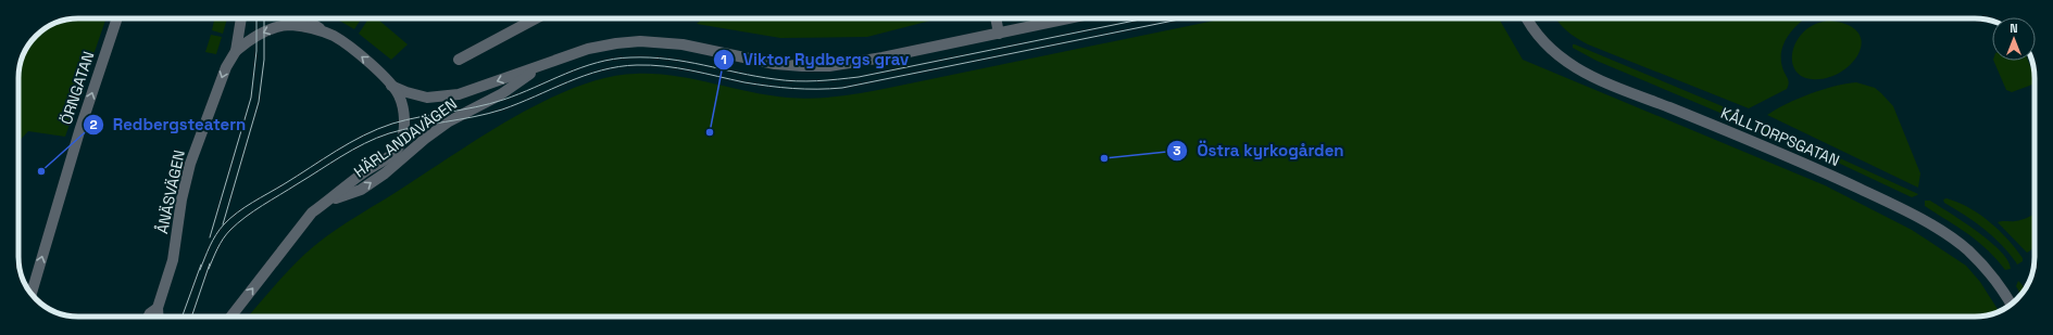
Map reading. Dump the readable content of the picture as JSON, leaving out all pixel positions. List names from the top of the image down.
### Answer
{
  "streets": {
    "street": [
      "ÖRNGATAN",
      "KÅLLTORPSGATAN",
      "HÄRLANDAVÄGEN",
      "ÅNÄSVÄGEN"
    ]
  },
  "one_way": ["ÖRNGATAN", "ÅNÄSVÄGEN"],
  "places": ["Viktor Rydbergs grav", "Östra kyrkogården", "Redbergsteatern"],
  "north": "top"
}
